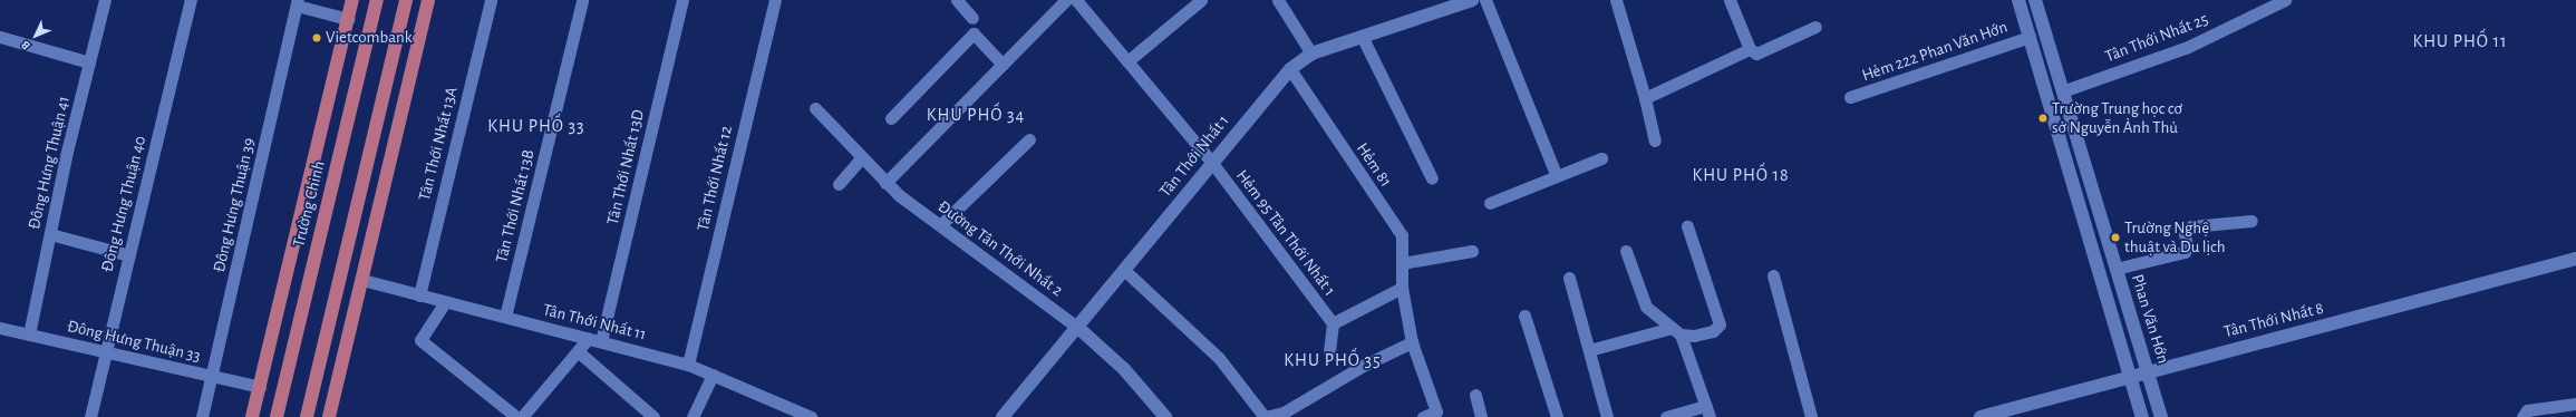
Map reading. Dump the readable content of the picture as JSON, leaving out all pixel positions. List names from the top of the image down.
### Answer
{
  "streets": {
    "main road": ["Trường Chinh"],
    "street": [
      "Tân Thới Nhất 25",
      "Hẻm 222 Phan Văn Hớn",
      "Tân Thới Nhất 13A",
      "Tân Thới Nhất 1",
      "Đông Hưng Thuận 41",
      "Hẻm 81",
      "Tân Thới Nhất 13D",
      "Tân Thới Nhất 12",
      "Đông Hưng Thuận 40",
      "Đông Hưng Thuận 39",
      "Tân Thới Nhất 13B",
      "Hẻm 95 Tân Thới Nhất 1",
      "Đường Tân Thới Nhất 2",
      "Phan Văn Hớn",
      "Tân Thới Nhất 8",
      "Tân Thới Nhất 11",
      "Đông Hưng Thuận 33"
    ]
  },
  "crossings": [
    ["Tân Thới Nhất 25", "Phan Văn Hớn"],
    ["Tân Thới Nhất 13A", "Tân Thới Nhất 11"],
    ["Tân Thới Nhất 1", "Hẻm 81"],
    ["Tân Thới Nhất 1", "Hẻm 95 Tân Thới Nhất 1"],
    ["Tân Thới Nhất 1", "Đường Tân Thới Nhất 2"],
    ["Đông Hưng Thuận 41", "Đông Hưng Thuận 33"],
    ["Hẻm 81", "Hẻm 95 Tân Thới Nhất 1"],
    ["Tân Thới Nhất 13D", "Tân Thới Nhất 11"],
    ["Tân Thới Nhất 12", "Tân Thới Nhất 11"],
    ["Đông Hưng Thuận 40", "Đông Hưng Thuận 33"],
    ["Trường Chinh", "Đông Hưng Thuận 33"],
    ["Đông Hưng Thuận 39", "Đông Hưng Thuận 33"],
    ["Tân Thới Nhất 13B", "Tân Thới Nhất 11"],
    ["Phan Văn Hớn", "Tân Thới Nhất 8"]
  ],
  "districts": [
    "KHU PHỐ 11",
    "KHU PHỐ 34",
    "KHU PHỐ 33",
    "KHU PHỐ 18",
    "KHU PHỐ 35"
  ],
  "places": ["Vietcombank", "Trường Trung học cơ sở Nguyễn Ảnh Thủ", "Trường Nghệ thuật và Du lịch"],
  "north": "bottom left"
}
